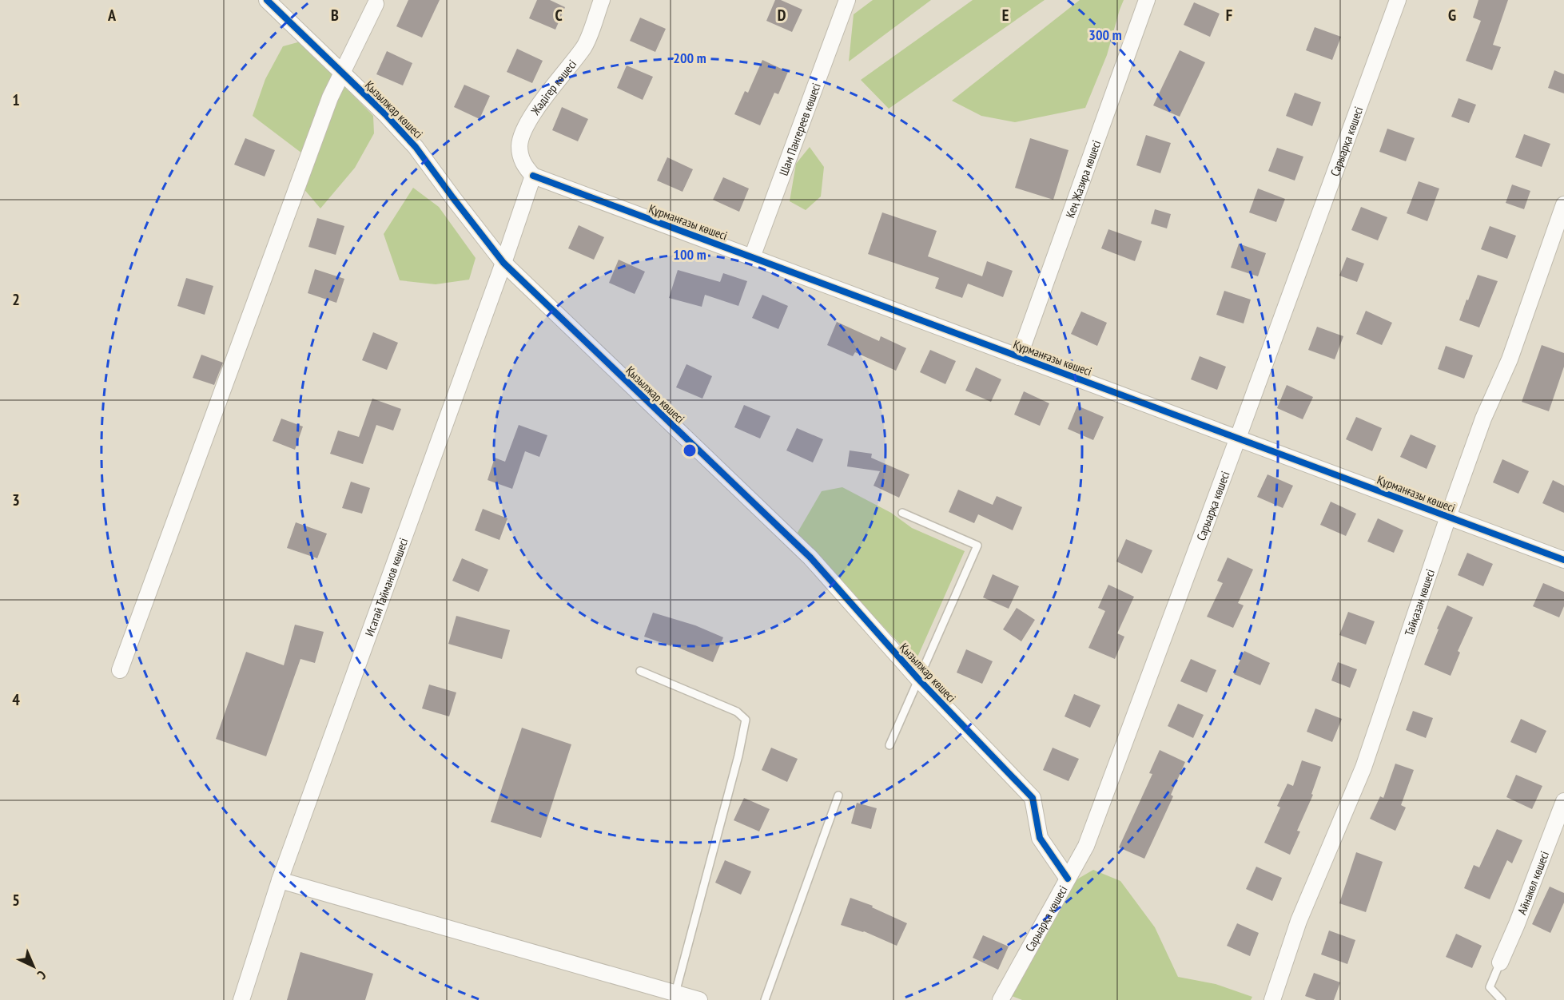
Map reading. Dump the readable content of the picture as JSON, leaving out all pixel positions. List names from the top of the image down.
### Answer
{
  "streets": {
    "street": [
      "Жәдігер көшесі",
      "Қызылжар көшесі",
      "Шам Пангереев көшесі",
      "Сарыарқа көшесі",
      "Кең Жазира көшесі",
      "Құрманғазы көшесі",
      "Исатай Тайманов көшесі",
      "Тайқазан көшесі",
      "Айнакөл көшесі"
    ]
  },
  "crossings": [
    ["Жәдігер көшесі", "Құрманғазы көшесі"],
    ["Жәдігер көшесі", "Исатай Тайманов көшесі"],
    ["Қызылжар көшесі", "Сарыарқа көшесі"],
    ["Қызылжар көшесі", "Исатай Тайманов көшесі"],
    ["Шам Пангереев көшесі", "Құрманғазы көшесі"],
    ["Сарыарқа көшесі", "Құрманғазы көшесі"],
    ["Кең Жазира көшесі", "Құрманғазы көшесі"],
    ["Құрманғазы көшесі", "Исатай Тайманов көшесі"],
    ["Құрманғазы көшесі", "Тайқазан көшесі"]
  ],
  "north": "bottom right",
  "grid": {
    "columns": [
      "A",
      "B",
      "C",
      "D",
      "E",
      "F",
      "G"
    ],
    "rows": [
      "1",
      "2",
      "3",
      "4",
      "5"
    ]
  },
  "rings": ["300 m", "200 m", "100 m"]
}
